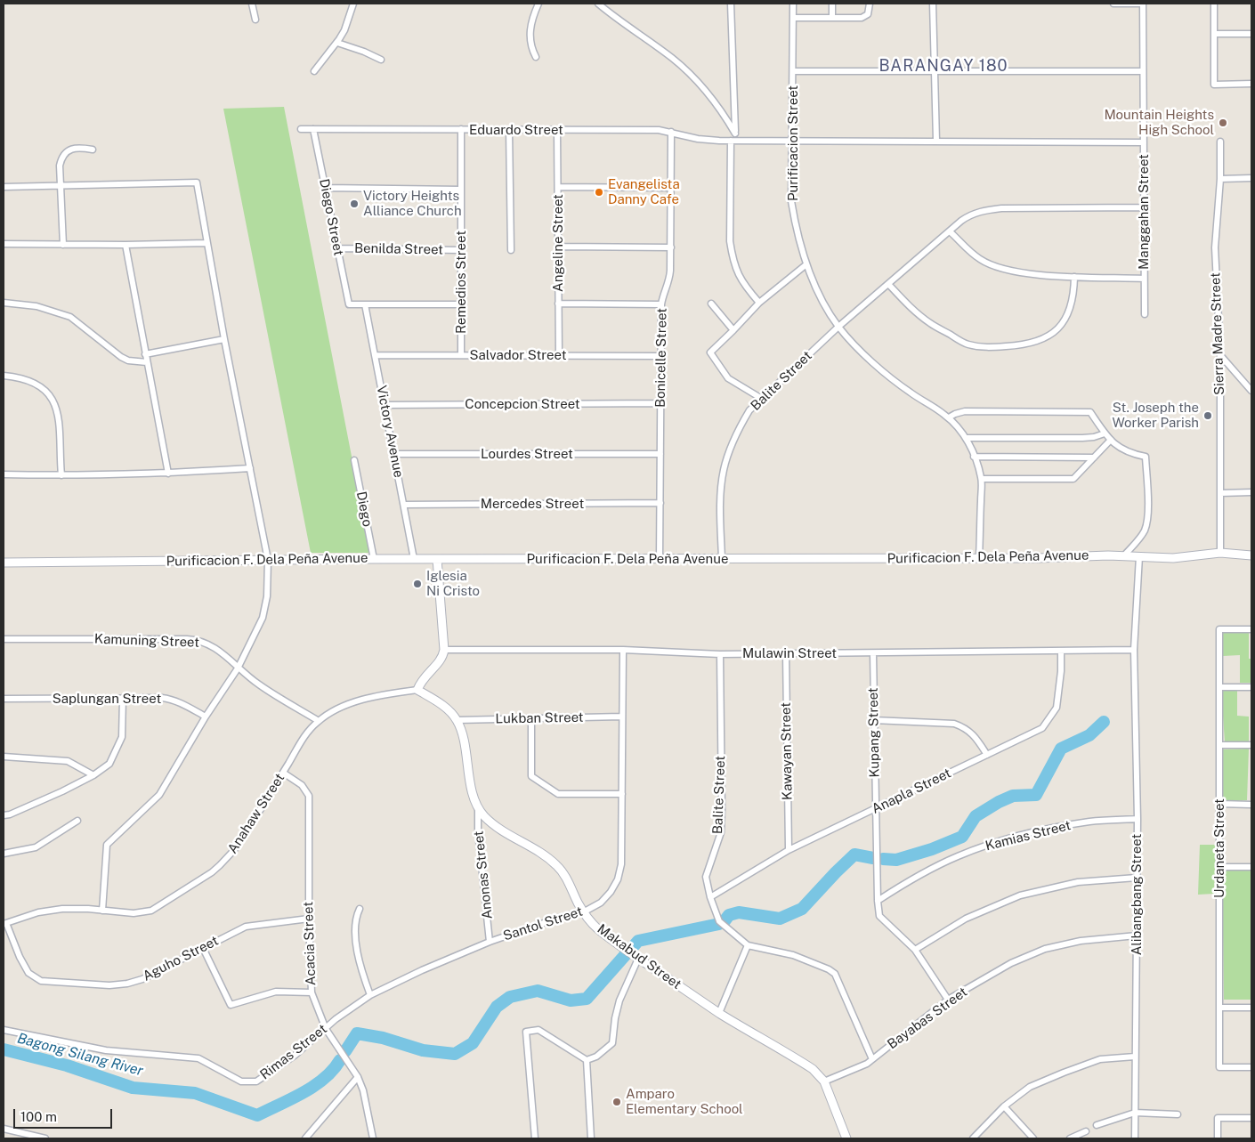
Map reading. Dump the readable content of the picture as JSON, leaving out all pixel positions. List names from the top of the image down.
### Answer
{
  "streets": {
    "street": [
      "Eduardo Street",
      "Purificacion Street",
      "Manggahan Street",
      "Diego Street",
      "Angeline Street",
      "Benilda Street",
      "Remedios Street",
      "Sierra Madre Street",
      "Salvador Street",
      "Bonicelle Street",
      "Balite Street",
      "Concepcion Street",
      "Victory Avenue",
      "Lourdes Street",
      "Mercedes Street",
      "Diego",
      "Purificacion F. Dela Peña Avenue",
      "Kamuning Street",
      "Mulawin Street",
      "Saplungan Street",
      "Lukban Street",
      "Kupang Street",
      "Kawayan Street",
      "Anapla Street",
      "Anahaw Street",
      "Kamias Street",
      "Urdaneta Street",
      "Anonas Street",
      "Alibangbang Street",
      "Santol Street",
      "Acacia Street",
      "Makabud Street",
      "Aguho Street",
      "Bayabas Street",
      "Rimas Street"
    ]
  },
  "crossings": [
    ["Eduardo Street", "Purificacion Street"],
    ["Eduardo Street", "Manggahan Street"],
    ["Eduardo Street", "Diego Street"],
    ["Eduardo Street", "Angeline Street"],
    ["Eduardo Street", "Remedios Street"],
    ["Eduardo Street", "Bonicelle Street"],
    ["Purificacion Street", "Balite Street"],
    ["Purificacion Street", "Purificacion F. Dela Peña Avenue"],
    ["Diego Street", "Benilda Street"],
    ["Diego Street", "Victory Avenue"],
    ["Angeline Street", "Salvador Street"],
    ["Benilda Street", "Remedios Street"],
    ["Remedios Street", "Salvador Street"],
    ["Sierra Madre Street", "Purificacion F. Dela Peña Avenue"],
    ["Salvador Street", "Bonicelle Street"],
    ["Salvador Street", "Victory Avenue"],
    ["Bonicelle Street", "Concepcion Street"],
    ["Bonicelle Street", "Lourdes Street"],
    ["Bonicelle Street", "Mercedes Street"],
    ["Bonicelle Street", "Purificacion F. Dela Peña Avenue"],
    ["Balite Street", "Purificacion F. Dela Peña Avenue"],
    ["Balite Street", "Mulawin Street"],
    ["Balite Street", "Anapla Street"],
    ["Balite Street", "Bayabas Street"],
    ["Concepcion Street", "Victory Avenue"],
    ["Victory Avenue", "Lourdes Street"],
    ["Victory Avenue", "Mercedes Street"],
    ["Victory Avenue", "Purificacion F. Dela Peña Avenue"],
    ["Diego", "Purificacion F. Dela Peña Avenue"],
    ["Purificacion F. Dela Peña Avenue", "Alibangbang Street"],
    ["Kamuning Street", "Anahaw Street"],
    ["Mulawin Street", "Kupang Street"],
    ["Mulawin Street", "Kawayan Street"],
    ["Mulawin Street", "Anapla Street"],
    ["Mulawin Street", "Alibangbang Street"],
    ["Mulawin Street", "Santol Street"],
    ["Lukban Street", "Santol Street"],
    ["Lukban Street", "Makabud Street"],
    ["Kupang Street", "Anapla Street"],
    ["Kupang Street", "Kamias Street"],
    ["Kupang Street", "Bayabas Street"],
    ["Kawayan Street", "Anapla Street"],
    ["Anahaw Street", "Acacia Street"],
    ["Anahaw Street", "Makabud Street"],
    ["Anahaw Street", "Aguho Street"],
    ["Kamias Street", "Alibangbang Street"],
    ["Anonas Street", "Santol Street"],
    ["Anonas Street", "Makabud Street"],
    ["Alibangbang Street", "Bayabas Street"],
    ["Santol Street", "Makabud Street"],
    ["Santol Street", "Rimas Street"],
    ["Acacia Street", "Aguho Street"],
    ["Acacia Street", "Rimas Street"],
    ["Makabud Street", "Bayabas Street"]
  ],
  "districts": ["BARANGAY 180"],
  "water": ["Bagong Silang River"],
  "places": [
    "Mountain Heights High School",
    "Evangelista Danny Cafe",
    "Victory Heights Alliance Church",
    "St. Joseph the Worker Parish",
    "Iglesia Ni Cristo",
    "Amparo Elementary School"
  ],
  "scale_bar": "100 m"
}
